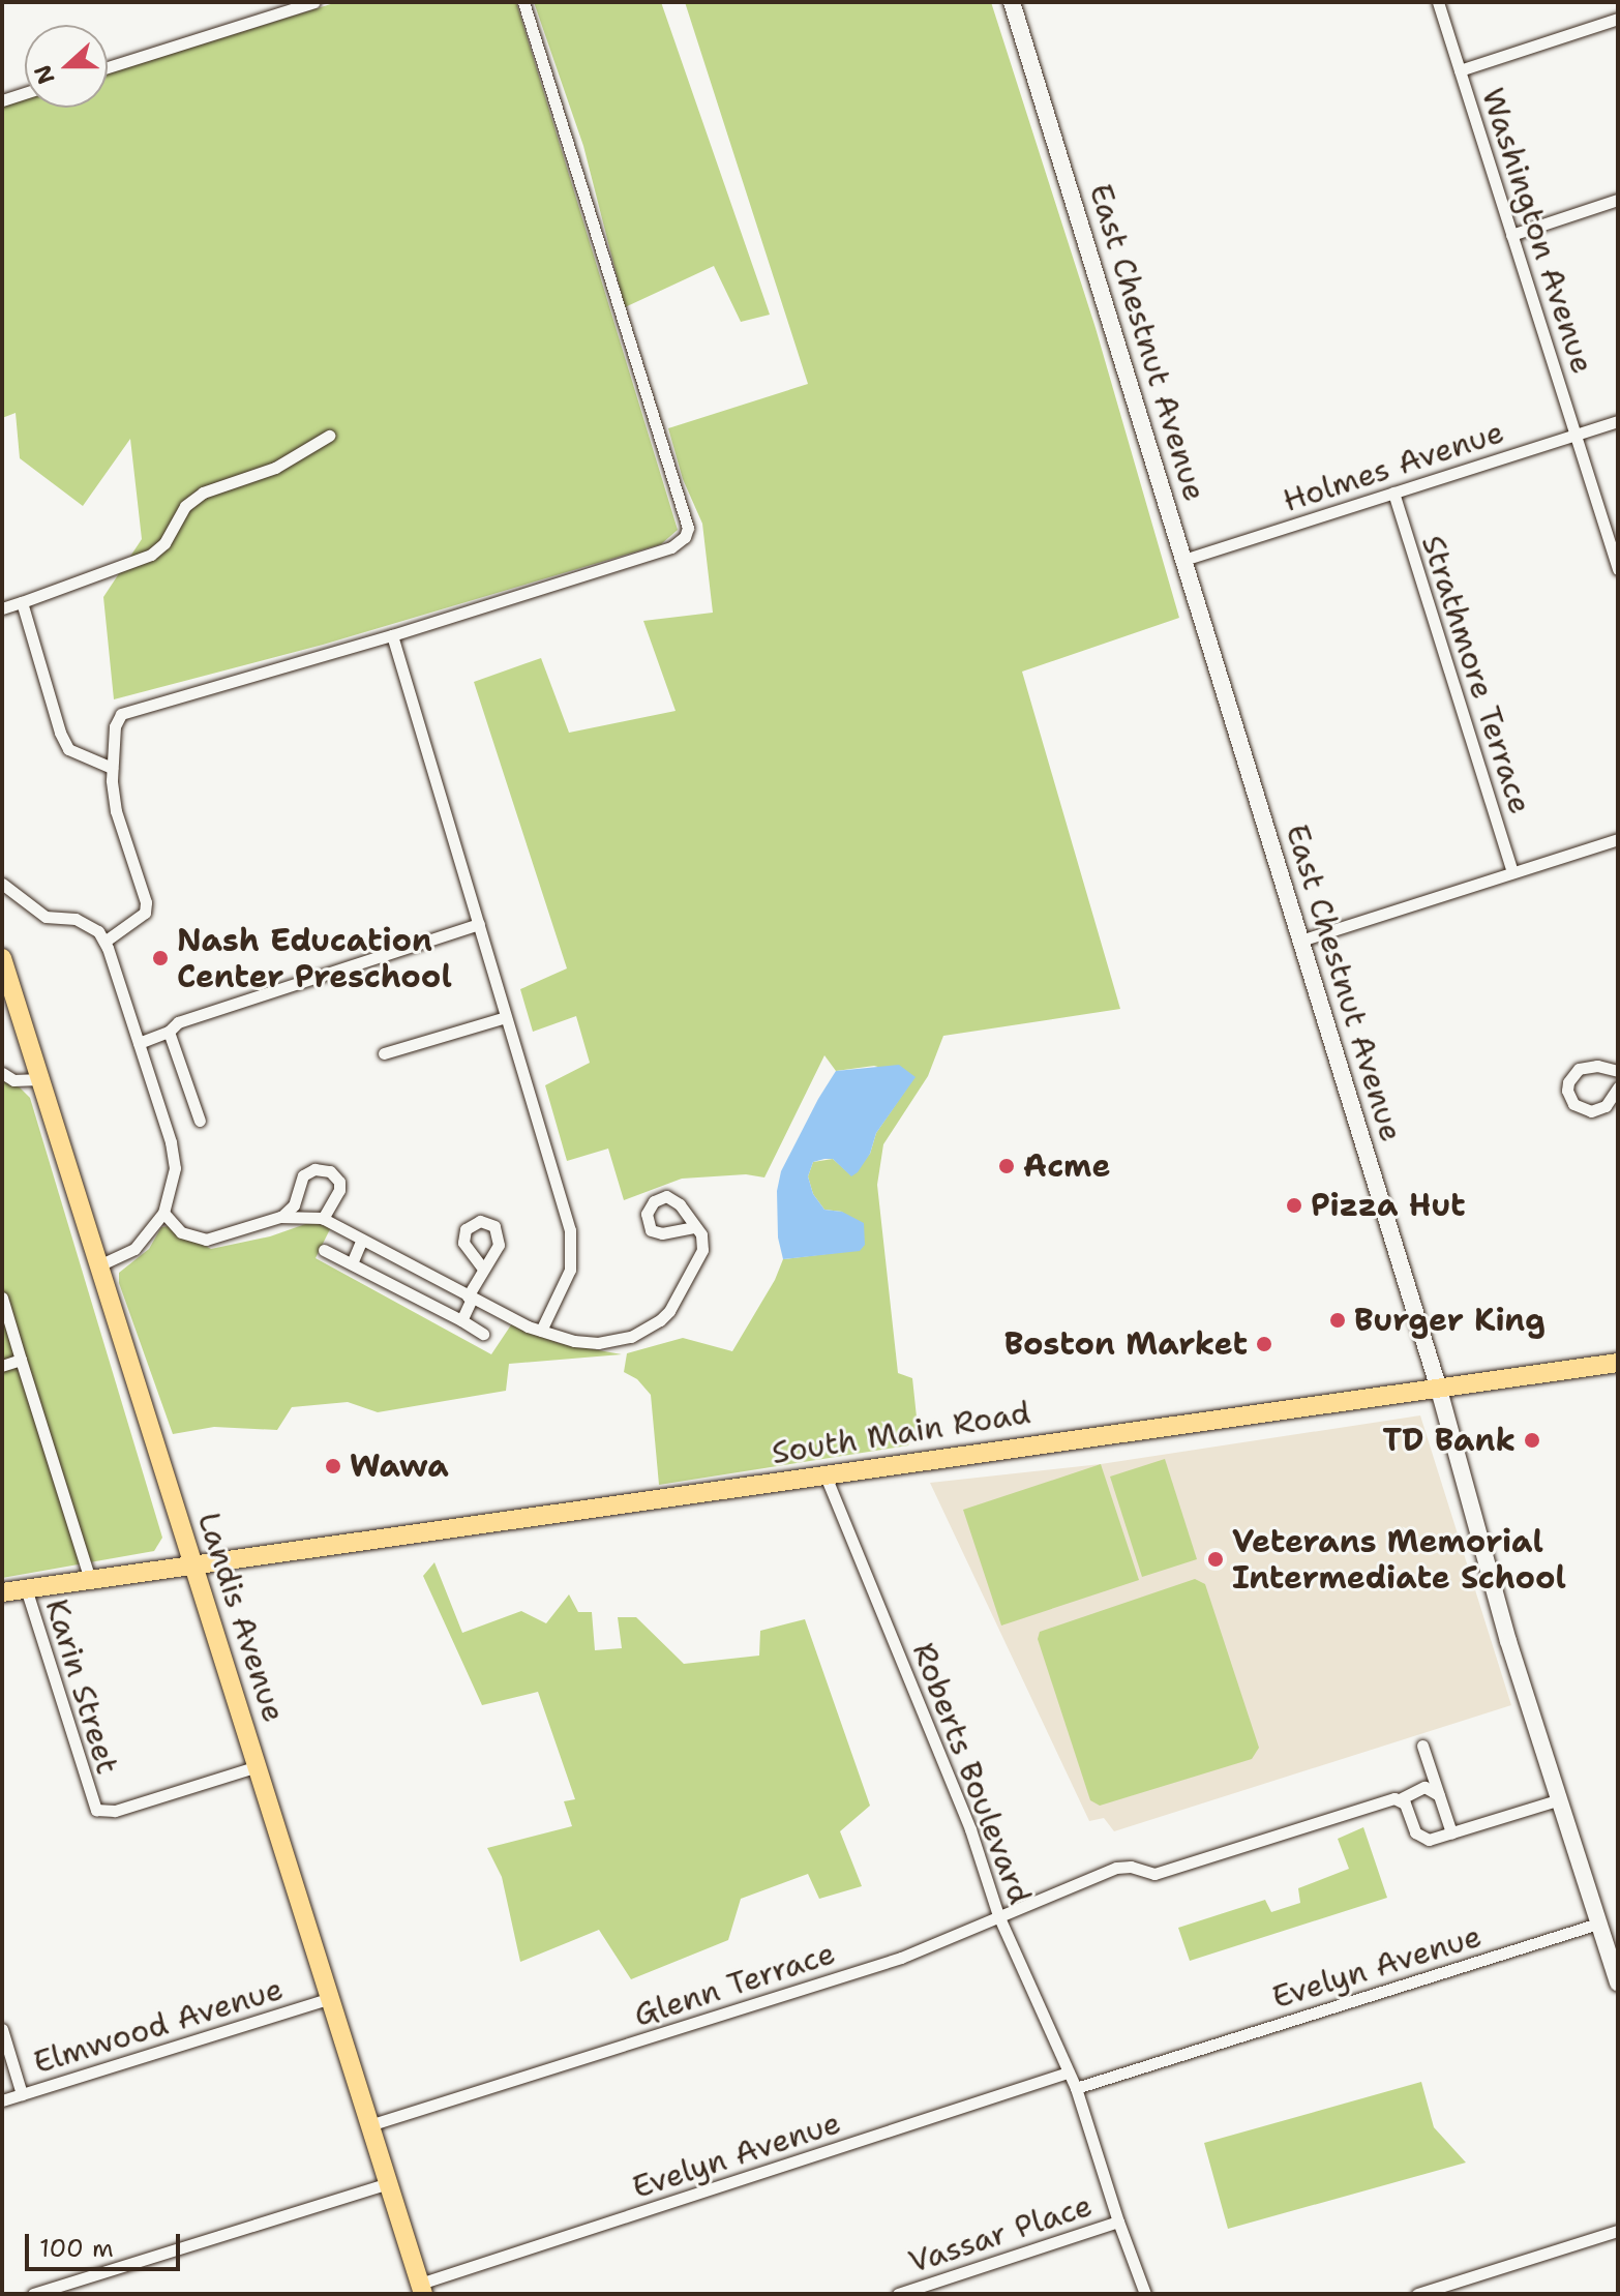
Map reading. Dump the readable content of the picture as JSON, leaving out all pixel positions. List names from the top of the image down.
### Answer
{
  "streets": {
    "main road": ["South Main Road", "Landis Avenue"],
    "street": [
      "Washington Avenue",
      "East Chestnut Avenue",
      "Holmes Avenue",
      "Strathmore Terrace",
      "Karin Street",
      "Roberts Boulevard",
      "Evelyn Avenue",
      "Glenn Terrace",
      "Elmwood Avenue",
      "Vassar Place"
    ]
  },
  "crossings": [
    ["Washington Avenue", "Holmes Avenue"],
    ["East Chestnut Avenue", "Holmes Avenue"],
    ["East Chestnut Avenue", "South Main Road"],
    ["East Chestnut Avenue", "Evelyn Avenue"],
    ["Holmes Avenue", "Strathmore Terrace"],
    ["South Main Road", "Landis Avenue"],
    ["South Main Road", "Karin Street"],
    ["South Main Road", "Roberts Boulevard"],
    ["Landis Avenue", "Karin Street"],
    ["Landis Avenue", "Evelyn Avenue"],
    ["Landis Avenue", "Glenn Terrace"],
    ["Landis Avenue", "Elmwood Avenue"],
    ["Roberts Boulevard", "Evelyn Avenue"],
    ["Roberts Boulevard", "Glenn Terrace"],
    ["Roberts Boulevard", "Vassar Place"]
  ],
  "places": [
    "Nash Education Center Preschool",
    "Acme",
    "Pizza Hut",
    "Burger King",
    "Boston Market",
    "TD Bank",
    "Wawa",
    "Veterans Memorial Intermediate School"
  ],
  "scale_bar": "100 m",
  "north": "left"
}
